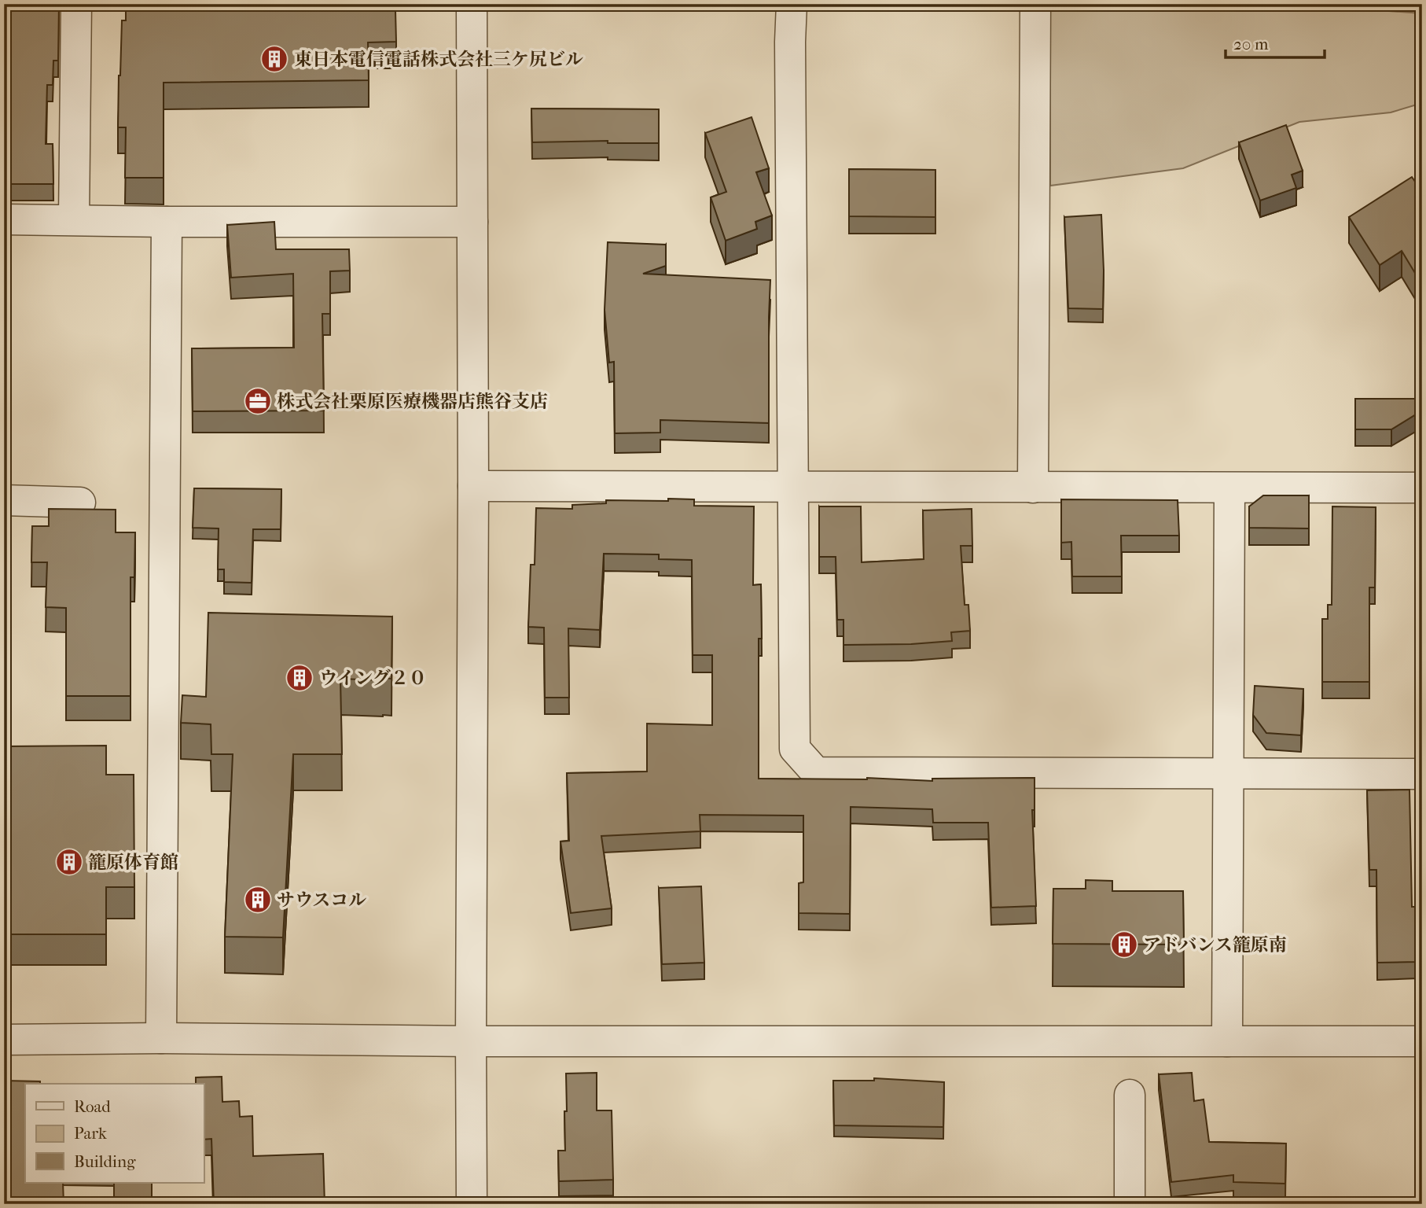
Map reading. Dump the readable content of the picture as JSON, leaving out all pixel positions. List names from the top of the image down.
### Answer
{
  "places": {
    "building": [
      "東日本電信電話株式会社三ケ尻ビル",
      "ウイング２０",
      "籠原体育館",
      "サウスコル",
      "アドバンス籠原南"
    ],
    "office": ["株式会社栗原医療機器店熊谷支店"]
  },
  "legend": ["Road", "Park", "Building"],
  "scale_bar": "20 m"
}
